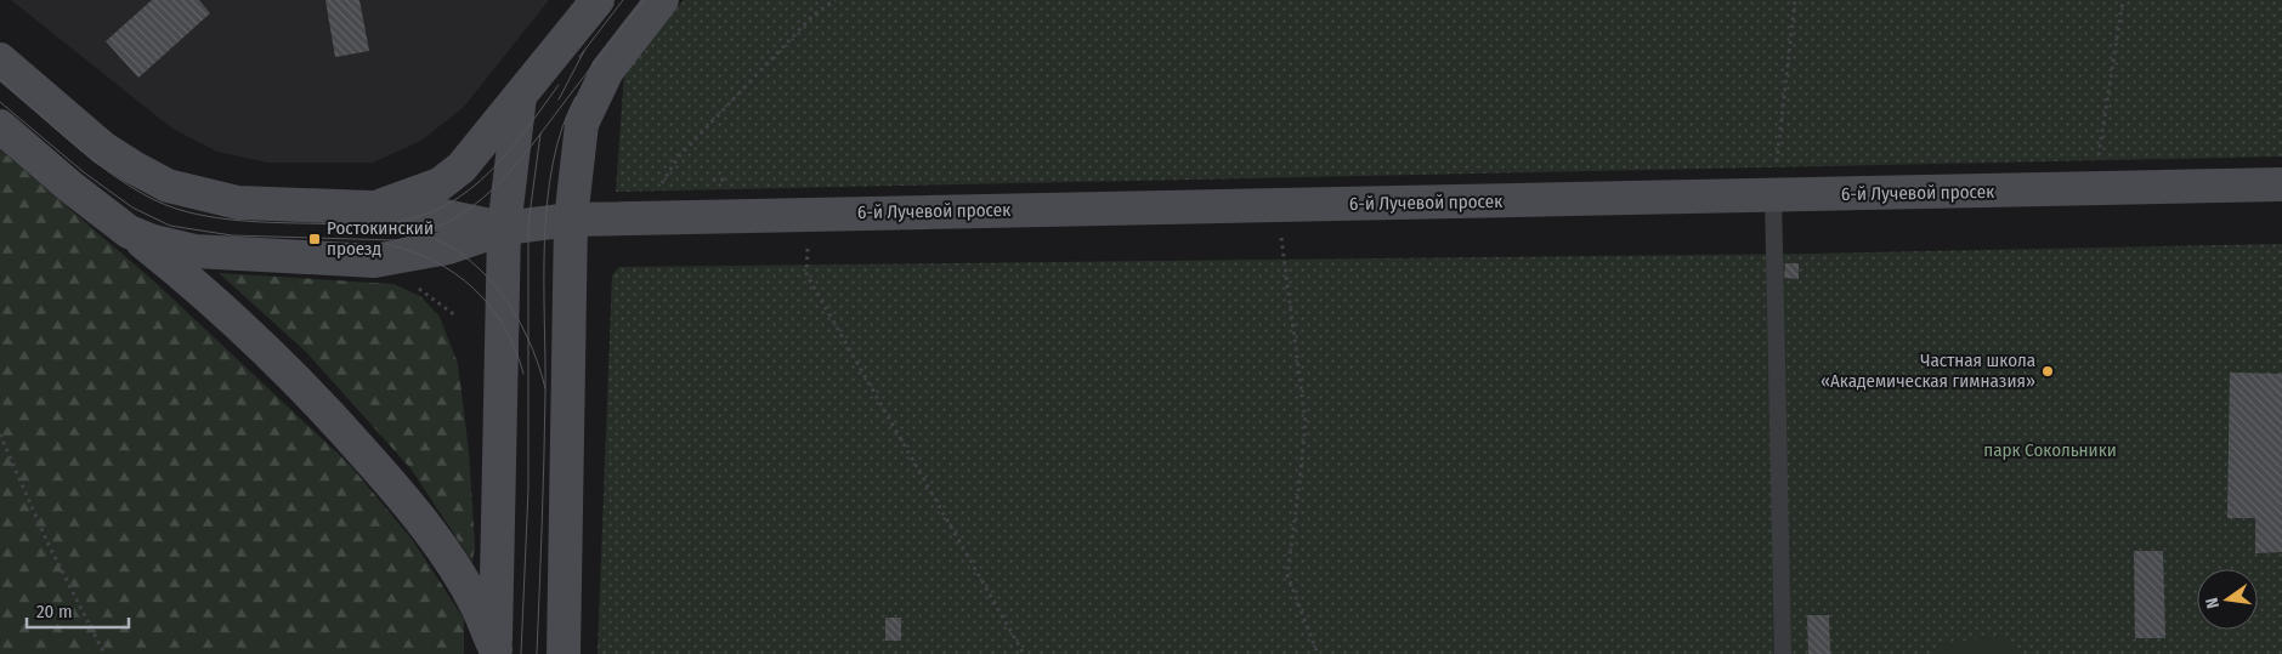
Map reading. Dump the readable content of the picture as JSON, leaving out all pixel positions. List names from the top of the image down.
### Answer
{
  "streets": {
    "main road": ["6-й Лучевой просек"]
  },
  "parks": ["парк Сокольники"],
  "places": {
    "transit": ["Ростокинский проезд"],
    "other": ["Частная школа «Академическая гимназия»"]
  },
  "scale_bar": "20 m",
  "north": "left"
}
